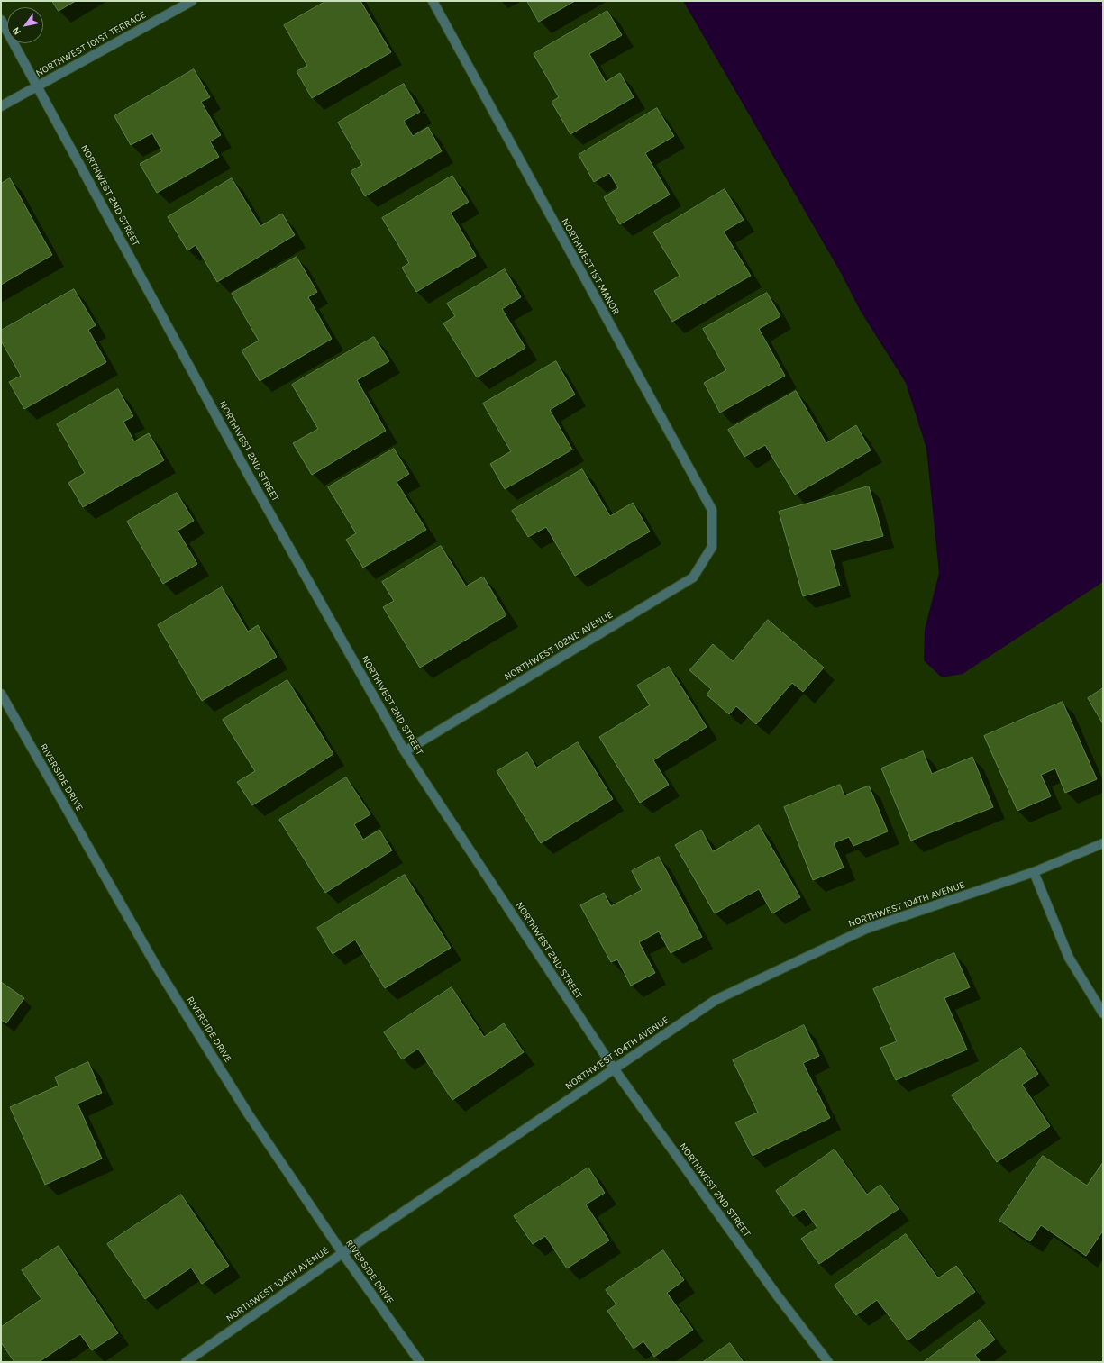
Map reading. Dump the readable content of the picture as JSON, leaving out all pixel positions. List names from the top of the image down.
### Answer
{
  "streets": {
    "street": [
      "NORTHWEST 101ST TERRACE",
      "NORTHWEST 2ND STREET",
      "NORTHWEST 1ST MANOR",
      "NORTHWEST 102ND AVENUE",
      "RIVERSIDE DRIVE",
      "NORTHWEST 104TH AVENUE"
    ]
  },
  "crossings": [
    ["NORTHWEST 101ST TERRACE", "NORTHWEST 2ND STREET"],
    ["NORTHWEST 2ND STREET", "NORTHWEST 102ND AVENUE"],
    ["NORTHWEST 2ND STREET", "NORTHWEST 104TH AVENUE"],
    ["NORTHWEST 1ST MANOR", "NORTHWEST 102ND AVENUE"],
    ["RIVERSIDE DRIVE", "NORTHWEST 104TH AVENUE"]
  ],
  "north": "bottom left"
}
